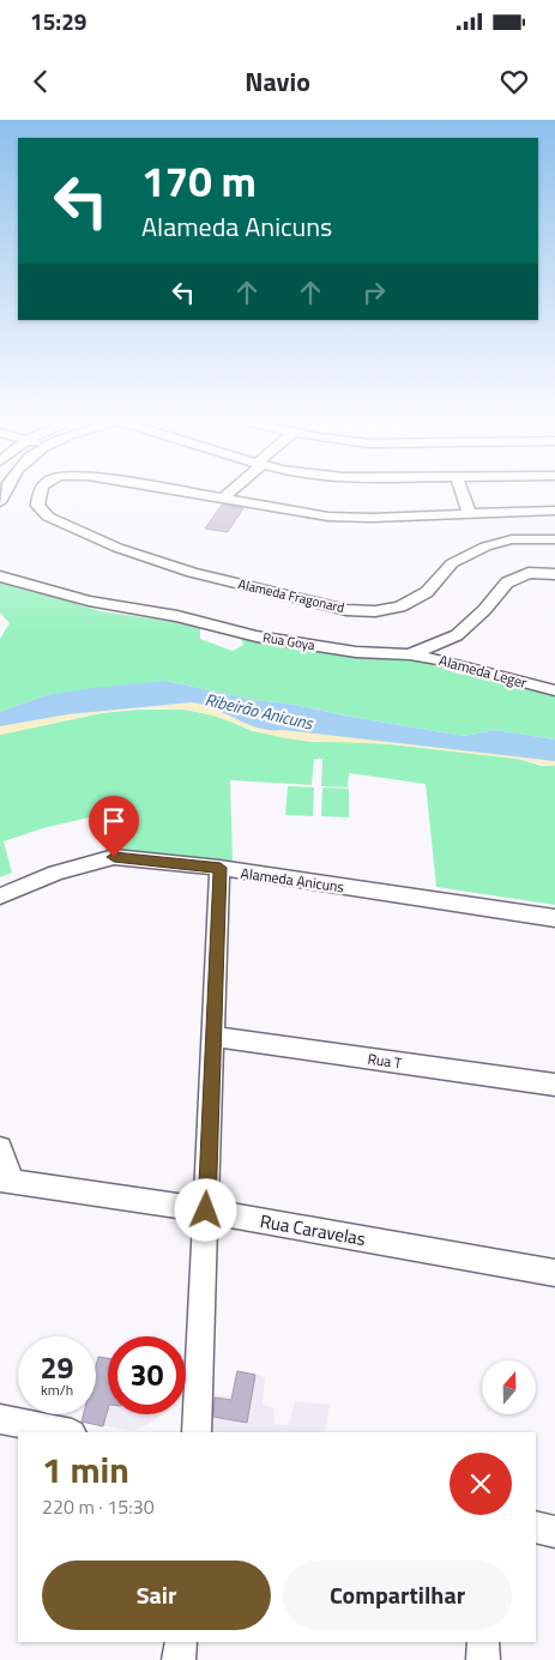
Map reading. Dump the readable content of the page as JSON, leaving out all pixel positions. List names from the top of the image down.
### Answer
{
  "streets": {
    "street": [
      "Alameda Fragonard",
      "Rua Goya",
      "Alameda Leger",
      "Alameda Anicuns",
      "Rua T",
      "Rua Caravelas"
    ]
  },
  "crossings": [
    ["Rua Goya", "Alameda Leger"]
  ],
  "water": ["Ribeirão Anicuns"],
  "north": "top",
  "page": {
    "status": "15:29",
    "header": "Navio",
    "turn": ["170 m", "Alameda Anicuns"],
    "speed": "29 km/h",
    "limit": "30",
    "heading": ["1 min", "220 m · 15:30"],
    "buttons": ["Sair", "Compartilhar"]
  }
}
